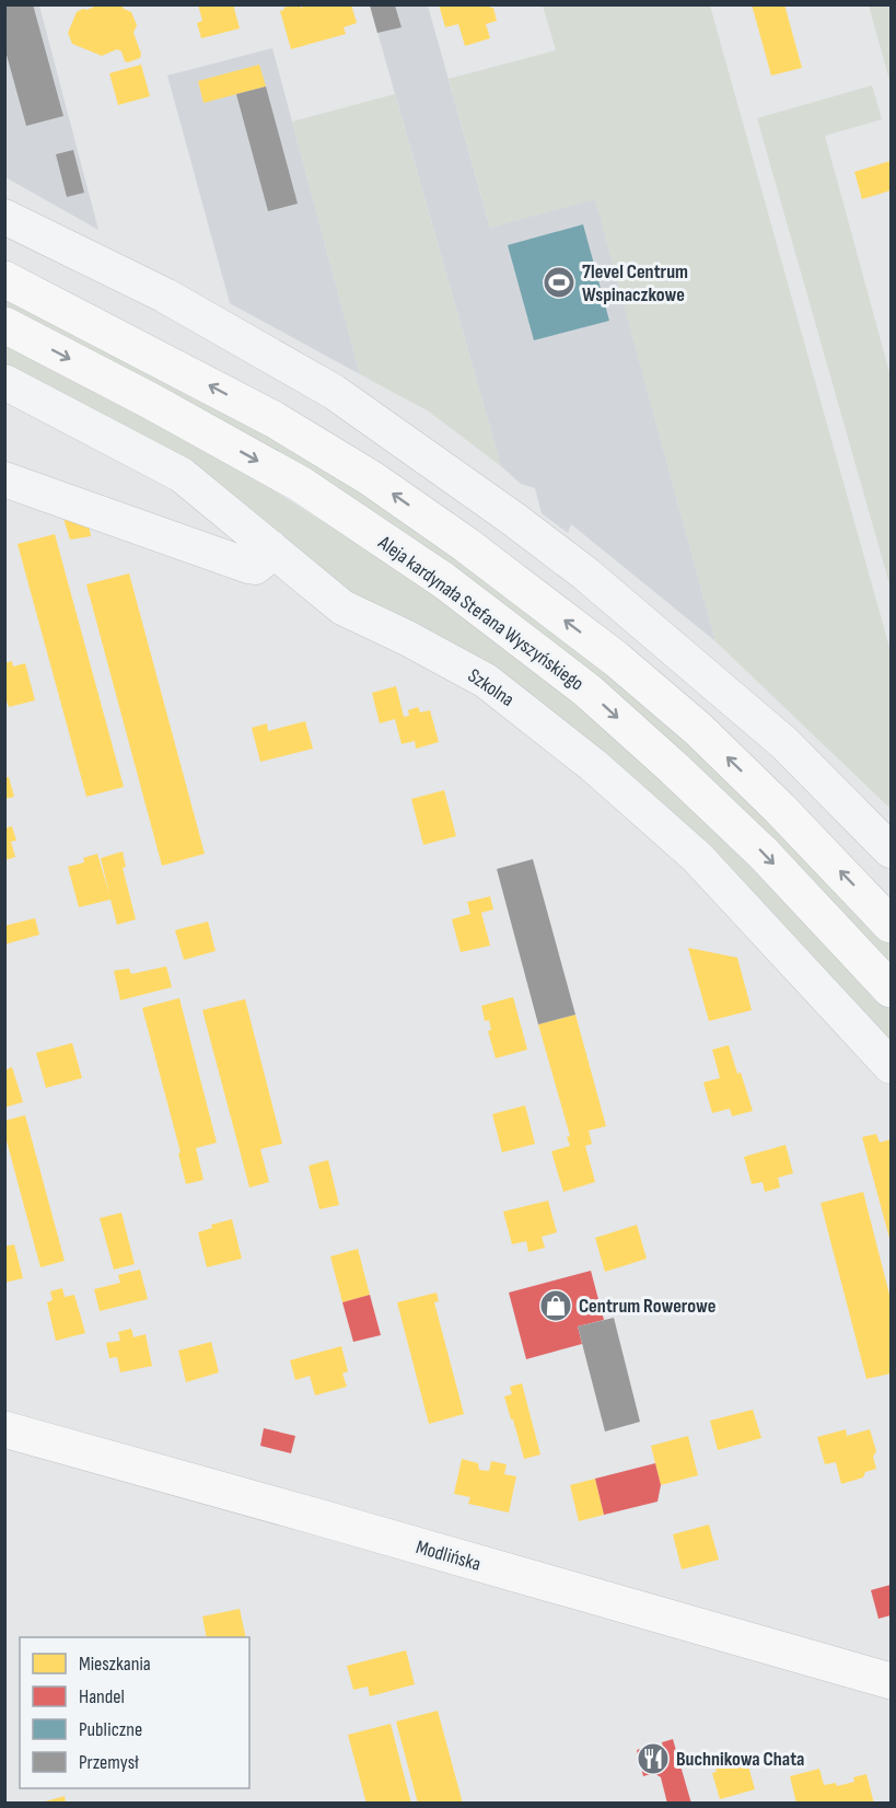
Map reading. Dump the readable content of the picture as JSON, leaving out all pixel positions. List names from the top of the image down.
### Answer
{
  "streets": {
    "main road": ["Aleja kardynała Stefana Wyszyńskiego", "Modlińska"],
    "street": ["Szkolna"]
  },
  "places": {
    "sports": ["7level Centrum Wspinaczkowe"],
    "shop": ["Centrum Rowerowe"],
    "restaurant": ["Buchnikowa Chata"]
  },
  "legend": [
    "Mieszkania",
    "Handel",
    "Publiczne",
    "Przemysł"
  ]
}
